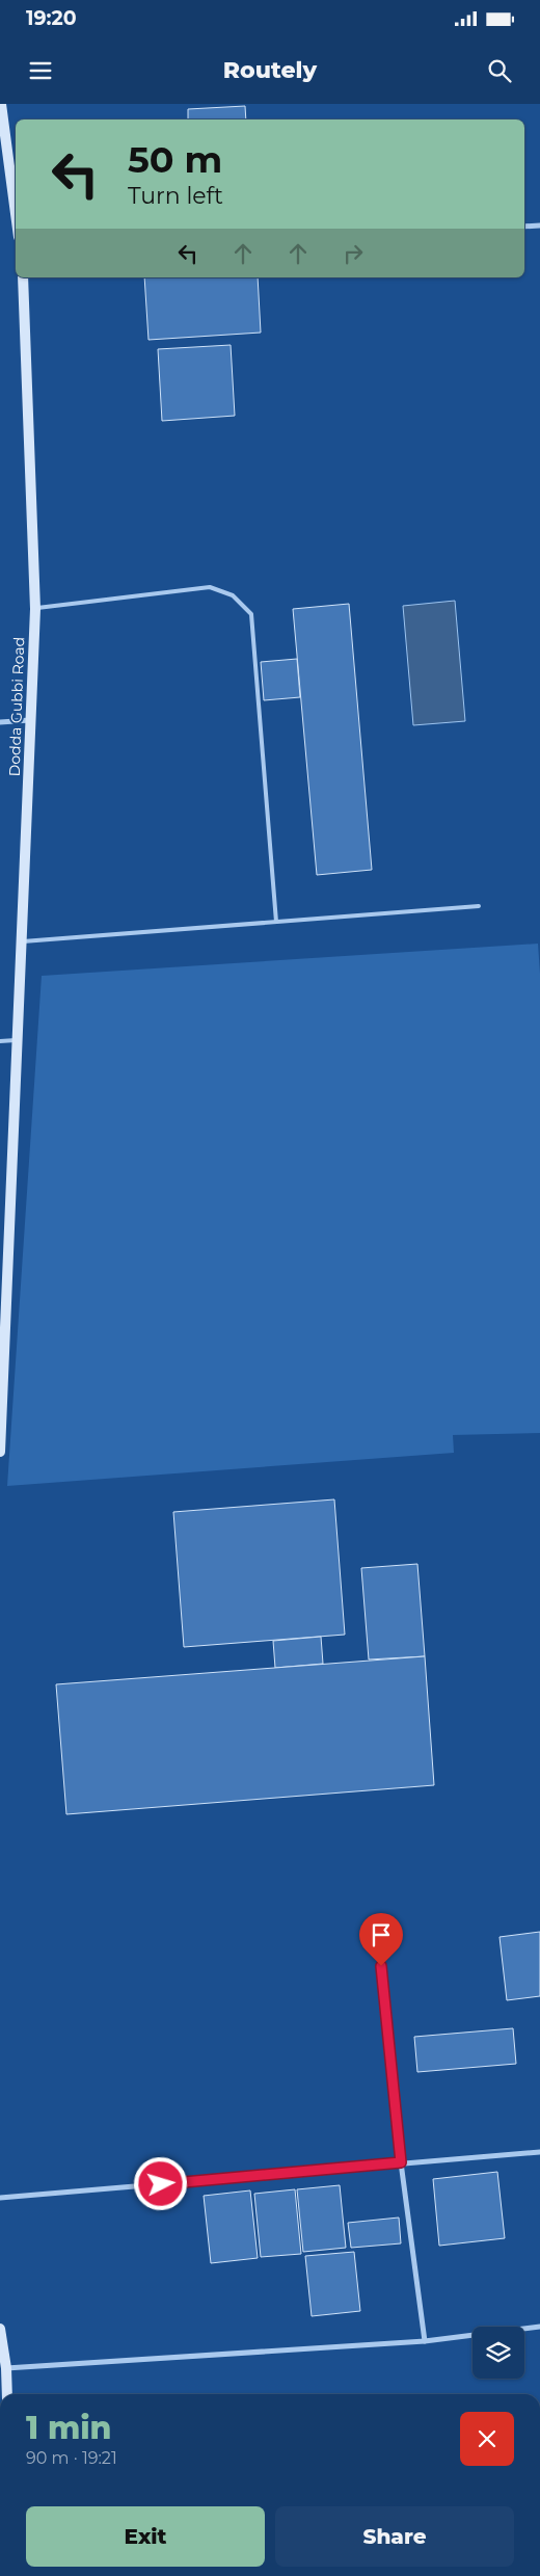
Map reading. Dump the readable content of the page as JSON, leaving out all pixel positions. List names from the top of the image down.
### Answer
{
  "streets": {
    "main road": ["Dodda Gubbi Road"]
  },
  "page": {
    "status": "19:20",
    "header": "Routely",
    "turn": ["50 m", "Turn left"],
    "heading": ["1 min", "90 m · 19:21"],
    "buttons": ["Exit", "Share"]
  }
}
